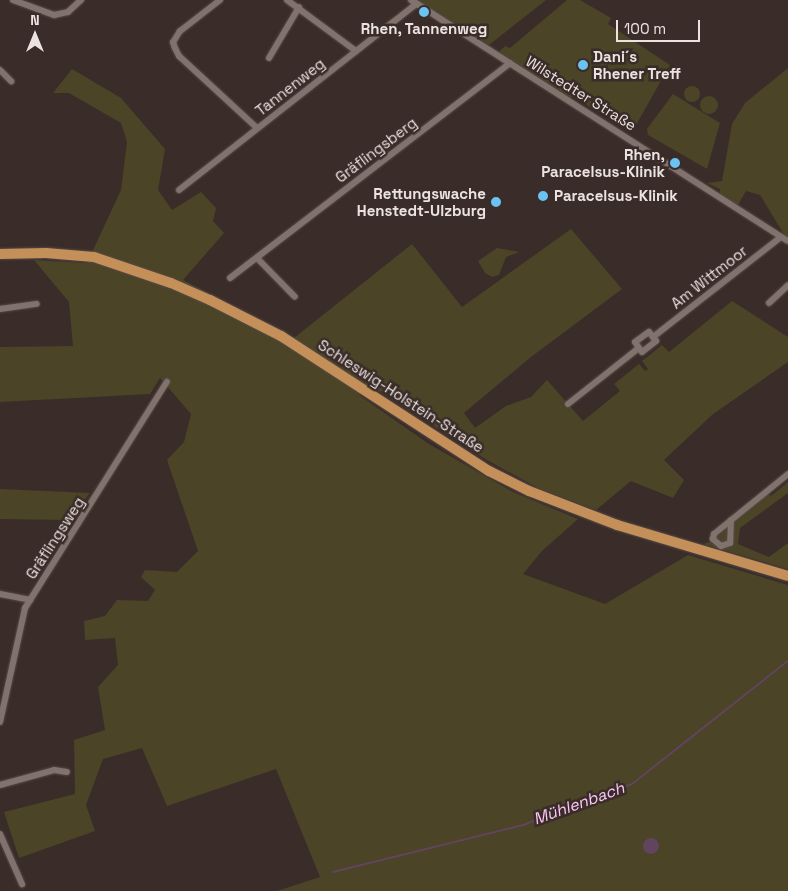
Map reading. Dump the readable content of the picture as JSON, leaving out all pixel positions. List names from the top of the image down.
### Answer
{
  "streets": {
    "main road": ["Schleswig-Holstein-Straße"],
    "street": [
      "Tannenweg",
      "Wilstedter Straße",
      "Gräflingsberg",
      "Am Wittmoor",
      "Gräflingsweg"
    ]
  },
  "crossings": [
    ["Tannenweg", "Wilstedter Straße"],
    ["Wilstedter Straße", "Gräflingsberg"],
    ["Wilstedter Straße", "Am Wittmoor"]
  ],
  "water": ["Mühlenbach"],
  "places": [
    "Rhen, Tannenweg",
    "Dani´s Rhener Treff",
    "Rhen, Paracelsus-Klinik",
    "Paracelsus-Klinik",
    "Rettungswache Henstedt-Ulzburg"
  ],
  "scale_bar": "100 m",
  "north": "top"
}
